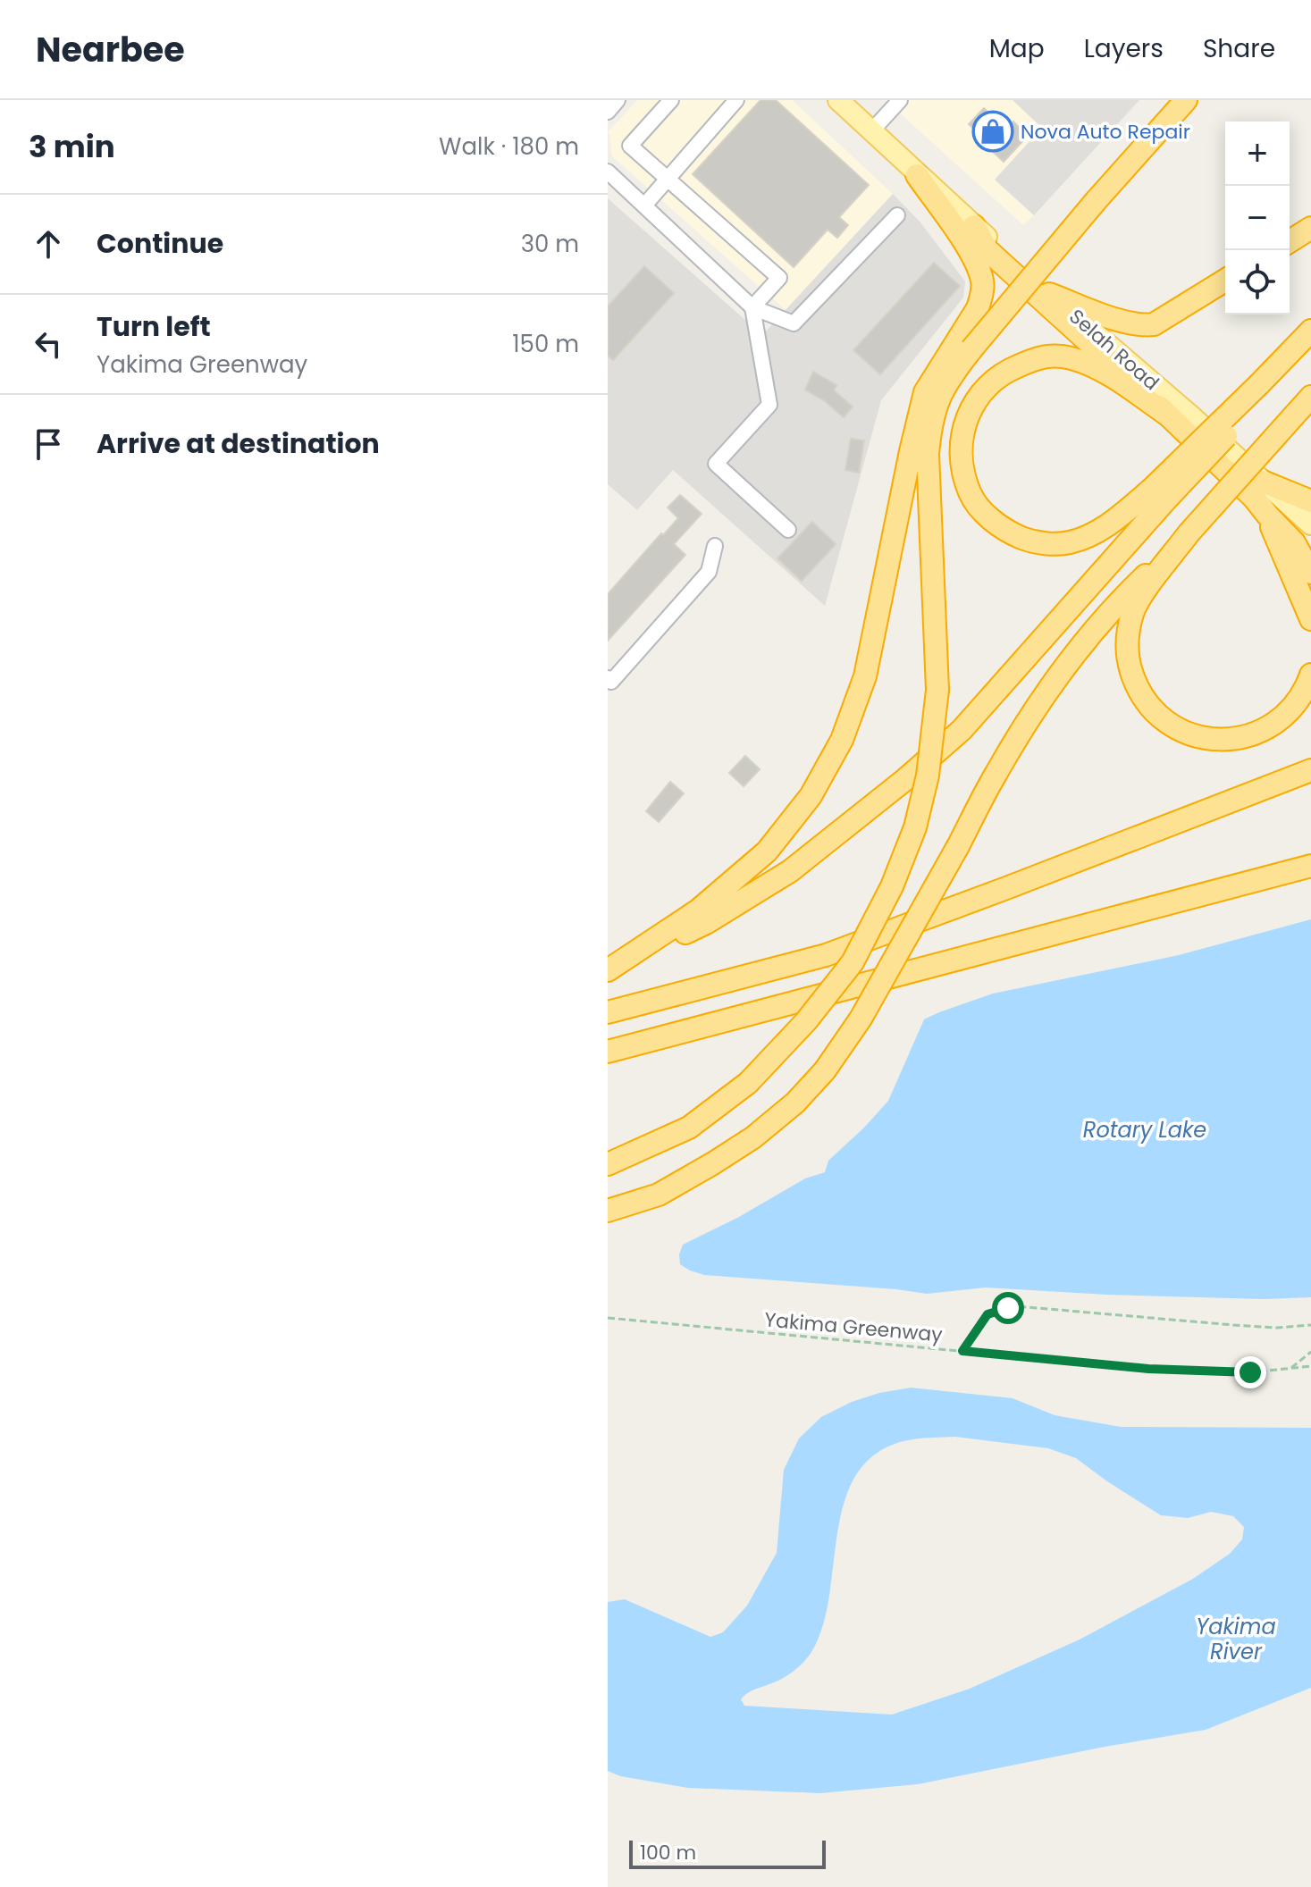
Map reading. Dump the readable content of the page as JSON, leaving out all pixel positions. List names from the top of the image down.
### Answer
{
  "streets": {
    "main road": ["Selah Road"],
    "path": ["Yakima Greenway"]
  },
  "water": ["Rotary Lake", "Yakima River"],
  "places": {
    "shop": ["Nova Auto Repair"]
  },
  "scale_bar": "100 m",
  "page": {
    "header": "Nearbee",
    "nav": ["Map", "Layers", "Share"],
    "heading": ["3 min", "Walk · 180 m"],
    "map_buttons": ["+", "−"],
    "list": [
      ["Continue", "30 m"],
      ["Turn left", "Yakima Greenway", "150 m"],
      "Arrive at destination"
    ],
    "scale": "100 m"
  }
}
